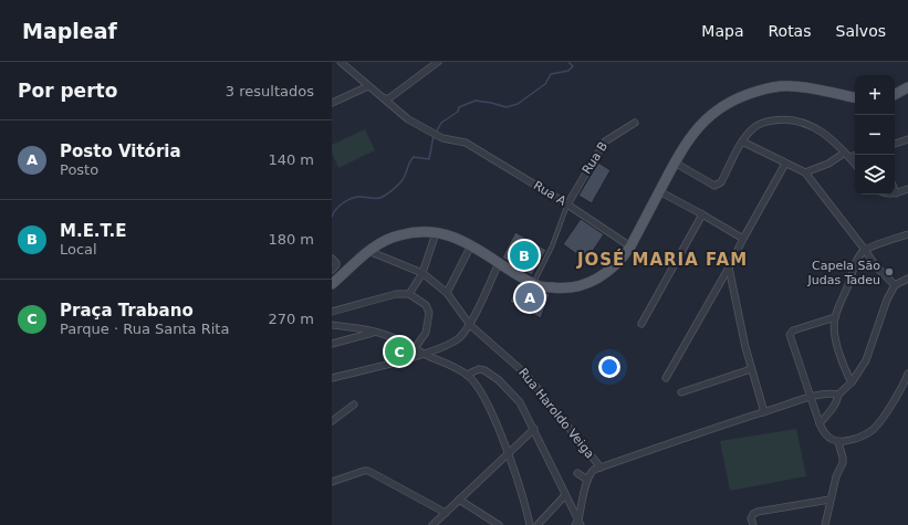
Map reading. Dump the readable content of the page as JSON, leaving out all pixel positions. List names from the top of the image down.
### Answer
{
  "streets": {
    "street": ["Rua B", "Rua A", "Rua Haroldo Veiga"]
  },
  "crossings": [
    ["Rua B", "Rua A"]
  ],
  "districts": ["JOSÉ MARIA FAM"],
  "places": ["Capela São Judas Tadeu"],
  "page": {
    "header": "Mapleaf",
    "nav": ["Mapa", "Rotas", "Salvos"],
    "heading": ["Por perto", "3 resultados"],
    "map_buttons": ["+", "−"],
    "list": [
      {
        "mark": "A",
        "name": "Posto Vitória",
        "note": "Posto",
        "value": "140 m"
      },
      {
        "mark": "B",
        "name": "M.E.T.E",
        "note": "Local",
        "value": "180 m"
      },
      {
        "mark": "C",
        "name": "Praça Trabano",
        "note": "Parque · Rua Santa Rita",
        "value": "270 m"
      }
    ],
    "pins": ["B", "A", "C"]
  }
}
